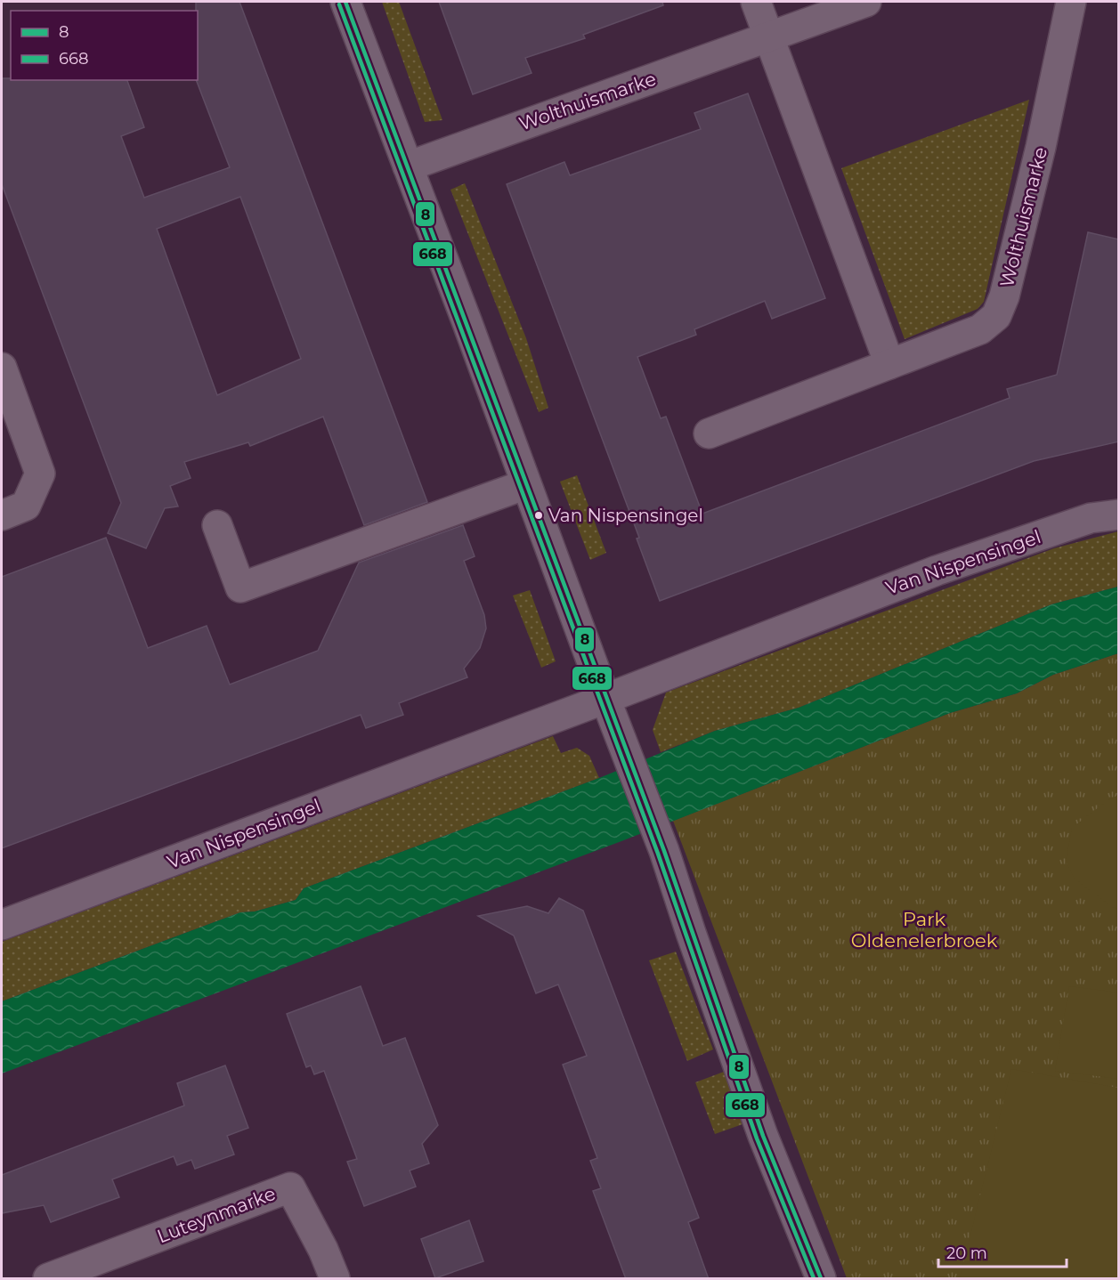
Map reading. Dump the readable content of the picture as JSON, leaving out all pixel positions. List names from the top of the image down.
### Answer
{
  "streets": {
    "street": ["Wolthuismarke", "Van Nispensingel", "Luteynmarke"]
  },
  "parks": ["Park Oldenelerbroek"],
  "places": ["Van Nispensingel"],
  "lines": ["transit line 8", "transit line 668"],
  "legend": ["8", "668"],
  "scale_bar": "20 m"
}
